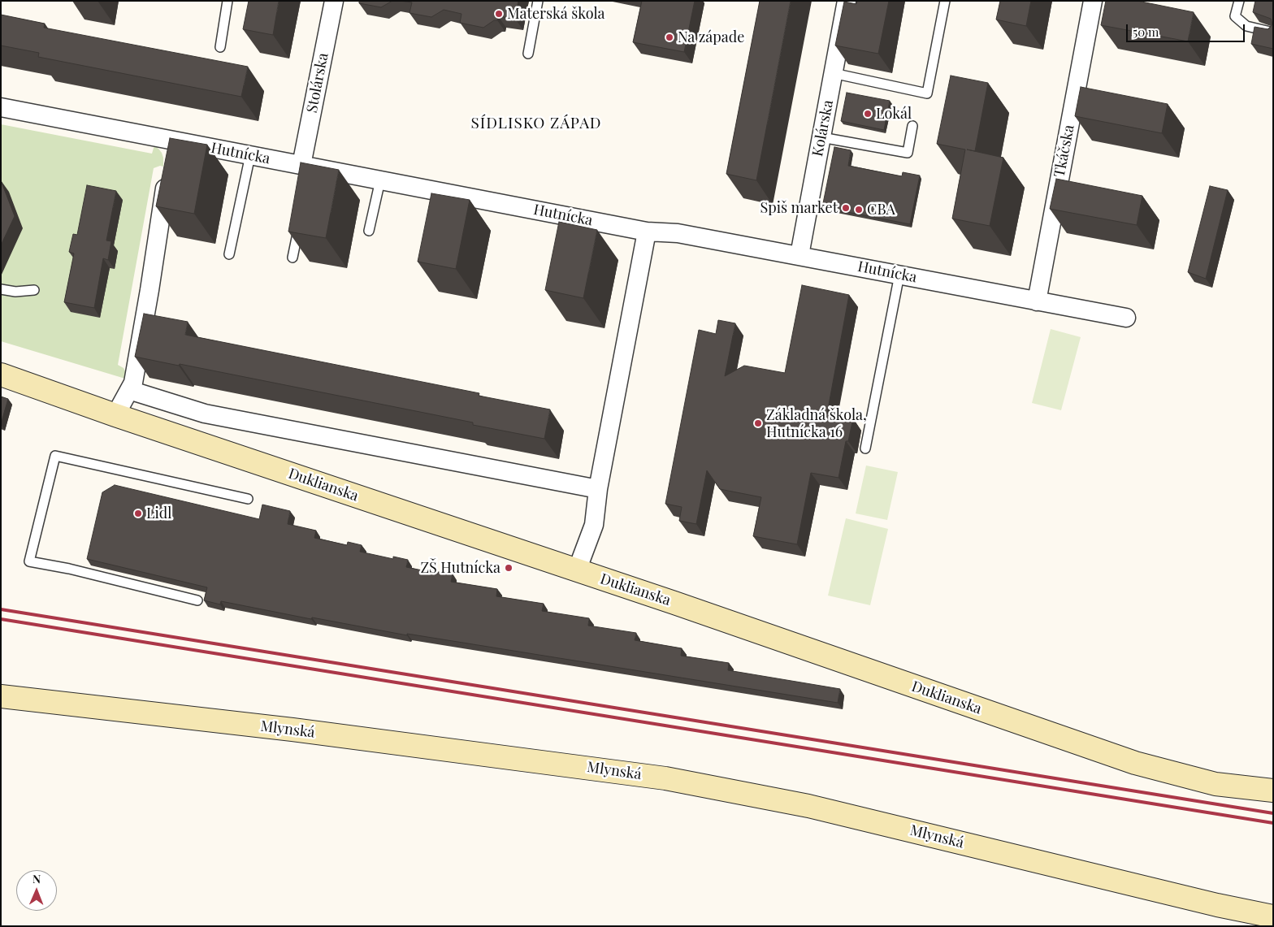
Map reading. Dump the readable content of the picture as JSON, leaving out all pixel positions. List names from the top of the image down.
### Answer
{
  "streets": {
    "main road": ["Duklianska", "Mlynská"],
    "street": [
      "Stolárska",
      "Kolárska",
      "Tkáčska",
      "Hutnícka"
    ]
  },
  "crossings": [
    ["Stolárska", "Hutnícka"],
    ["Kolárska", "Hutnícka"],
    ["Tkáčska", "Hutnícka"]
  ],
  "districts": ["SÍDLISKO ZÁPAD"],
  "places": [
    "Materská škola",
    "Na západe",
    "Lokál",
    "Spiš market",
    "CBA",
    "Základná škola, Hutnícka 16",
    "Lidl",
    "ZŠ Hutnícka"
  ],
  "scale_bar": "50 m",
  "north": "top"
}
